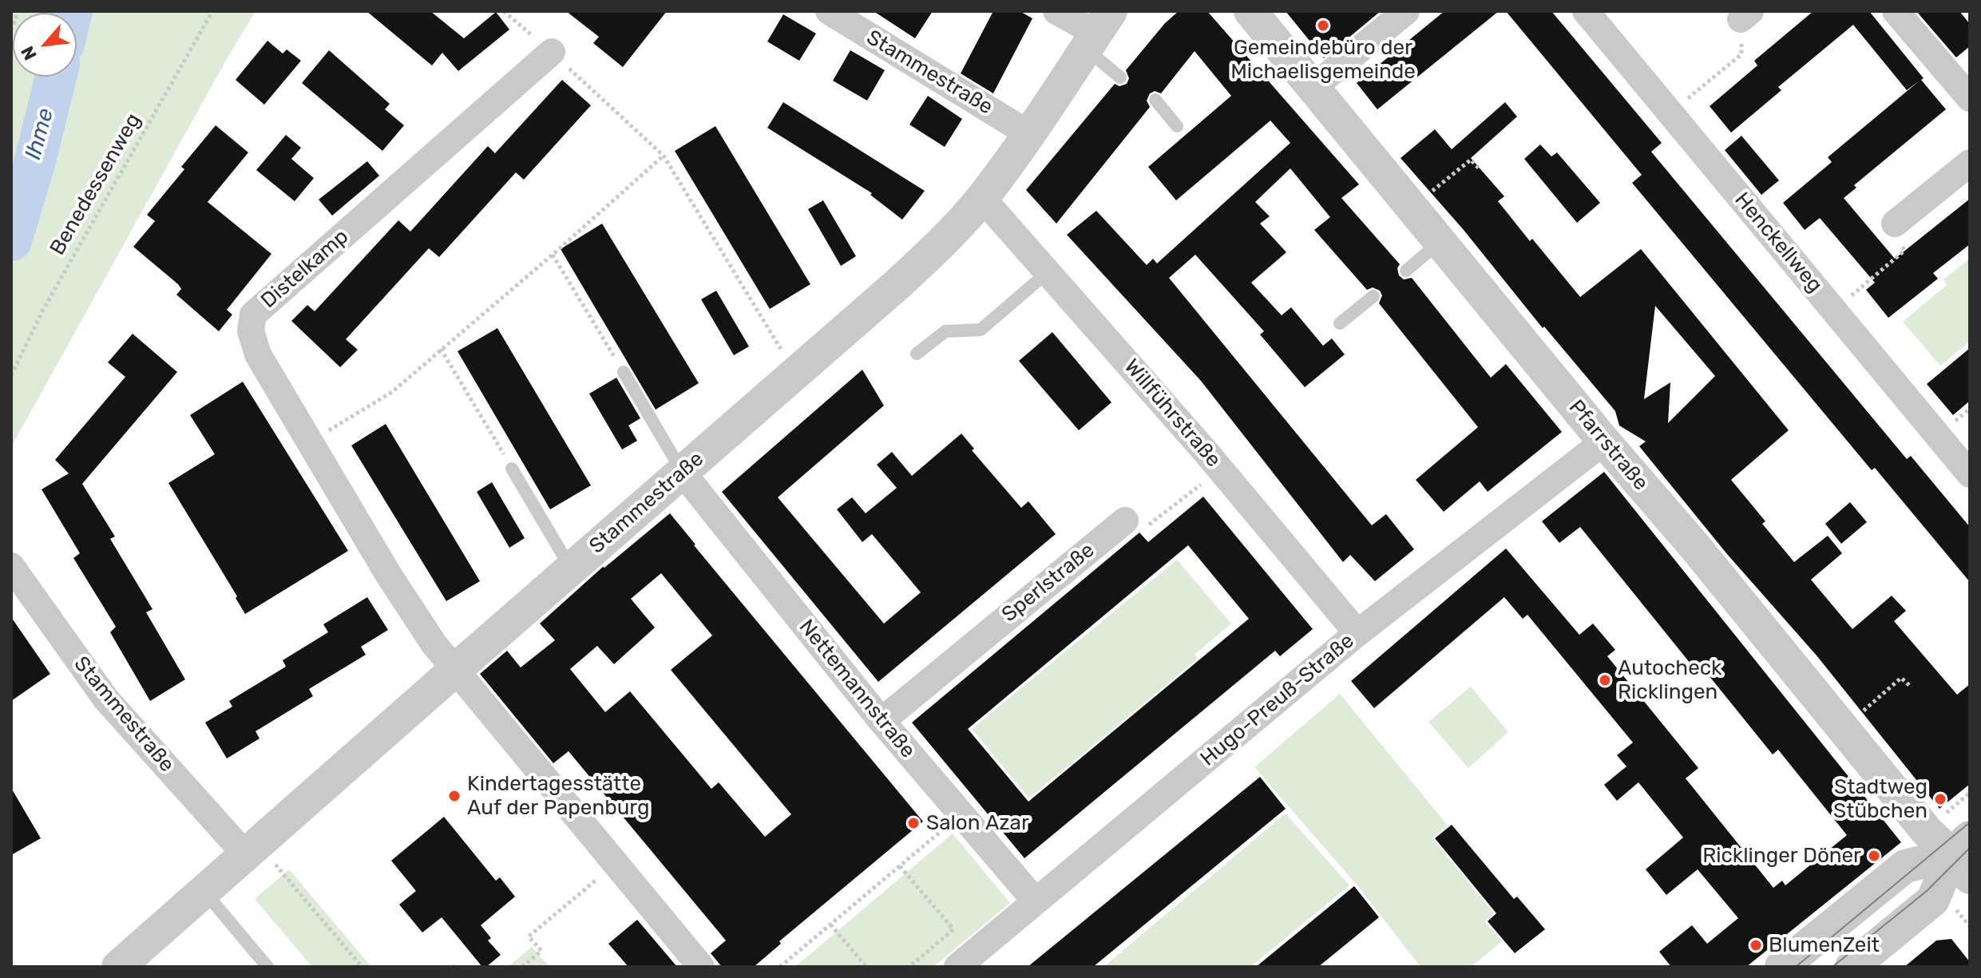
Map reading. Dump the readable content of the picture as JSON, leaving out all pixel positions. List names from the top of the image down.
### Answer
{
  "streets": {
    "street": [
      "Stammestraße",
      "Henckellweg",
      "Distelkamp",
      "Willführstraße",
      "Pfarrstraße",
      "Sperlstraße",
      "Nettemannstraße",
      "Hugo-Preuß-Straße"
    ],
    "path": ["Benedessenweg"]
  },
  "crossings": [
    ["Stammestraße", "Distelkamp"],
    ["Stammestraße", "Willführstraße"],
    ["Stammestraße", "Nettemannstraße"],
    ["Willführstraße", "Hugo-Preuß-Straße"],
    ["Pfarrstraße", "Hugo-Preuß-Straße"],
    ["Sperlstraße", "Nettemannstraße"],
    ["Nettemannstraße", "Hugo-Preuß-Straße"]
  ],
  "water": ["Ihme"],
  "places": [
    "Gemeindebüro der Michaelisgemeinde",
    "Autocheck Ricklingen",
    "Kindertagesstätte Auf der Papenburg",
    "Stadtweg Stübchen",
    "Salon Azar",
    "Ricklinger Döner",
    "BlumenZeit"
  ],
  "north": "bottom left"
}
